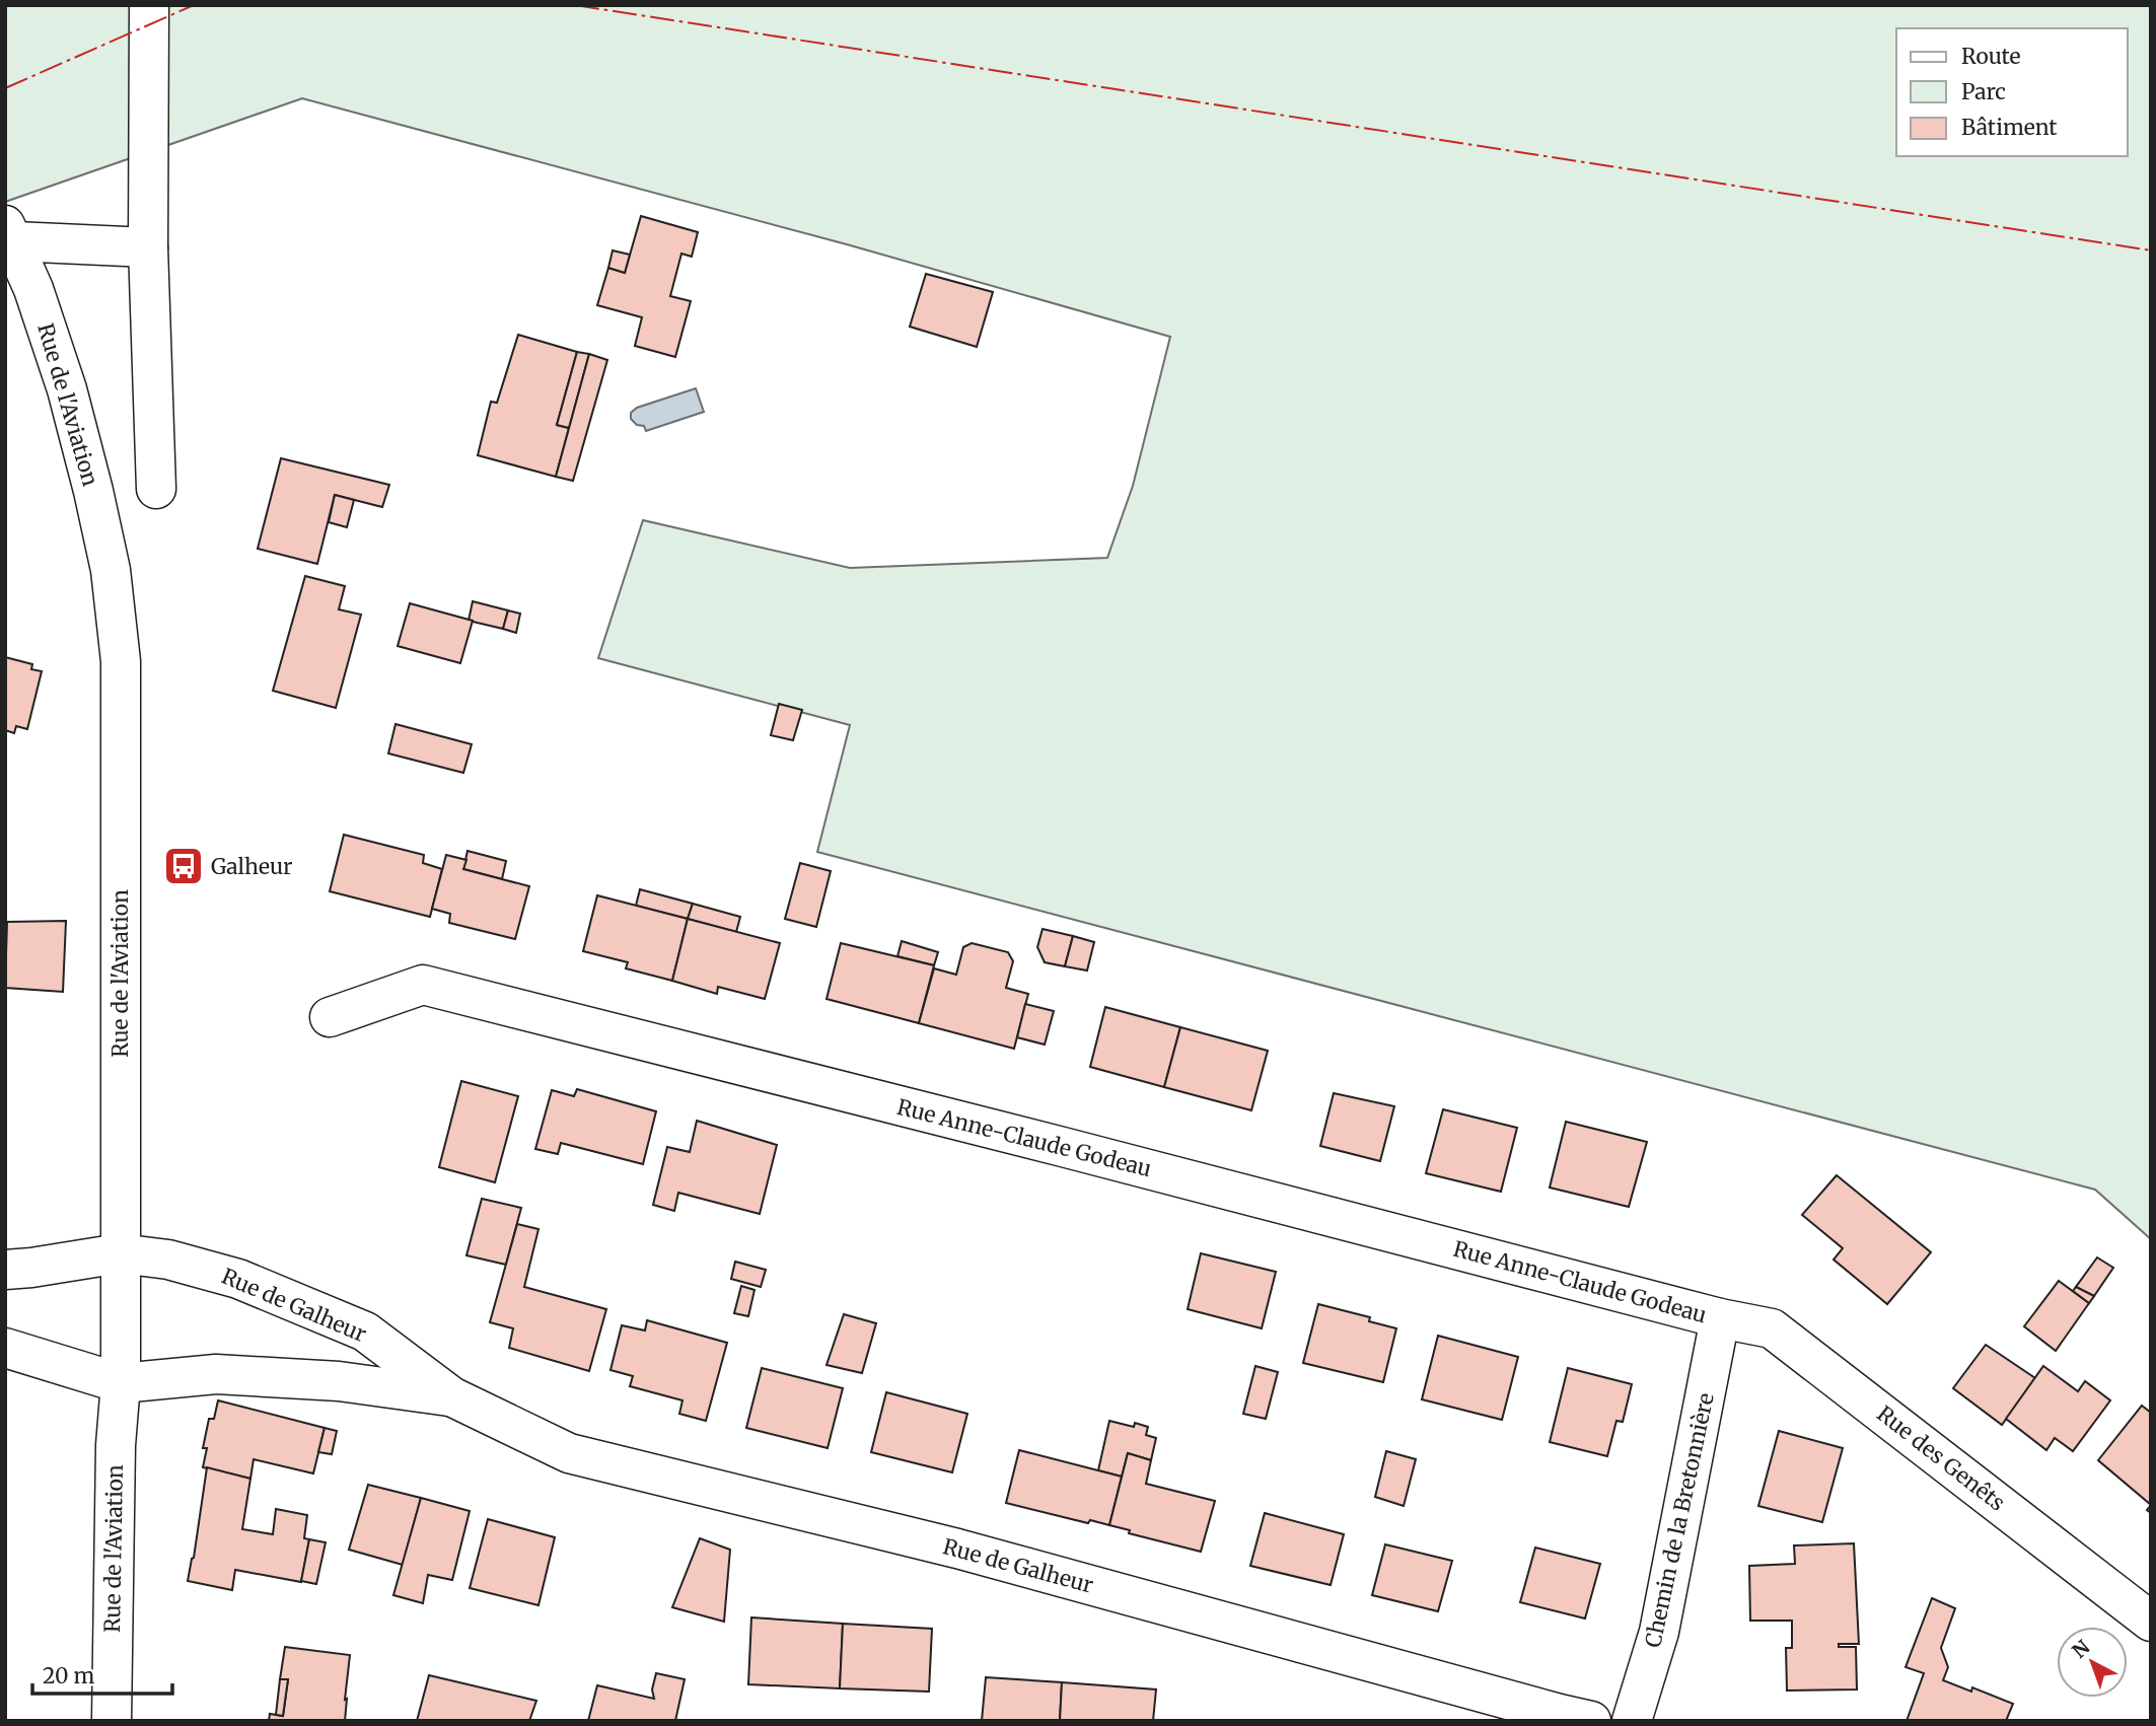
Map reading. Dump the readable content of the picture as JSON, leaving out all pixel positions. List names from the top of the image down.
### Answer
{
  "streets": {
    "street": [
      "Rue de l'Aviation",
      "Rue Anne-Claude Godeau",
      "Rue de Galheur",
      "Rue des Genêts",
      "Chemin de la Bretonnière"
    ]
  },
  "crossings": [
    ["Rue de l'Aviation", "Rue de Galheur"],
    ["Rue Anne-Claude Godeau", "Rue des Genêts"],
    ["Rue Anne-Claude Godeau", "Chemin de la Bretonnière"],
    ["Rue des Genêts", "Chemin de la Bretonnière"]
  ],
  "places": {
    "bus stop": ["Galheur"]
  },
  "legend": ["Route", "Parc", "Bâtiment"],
  "scale_bar": "20 m",
  "north": "top left"
}
